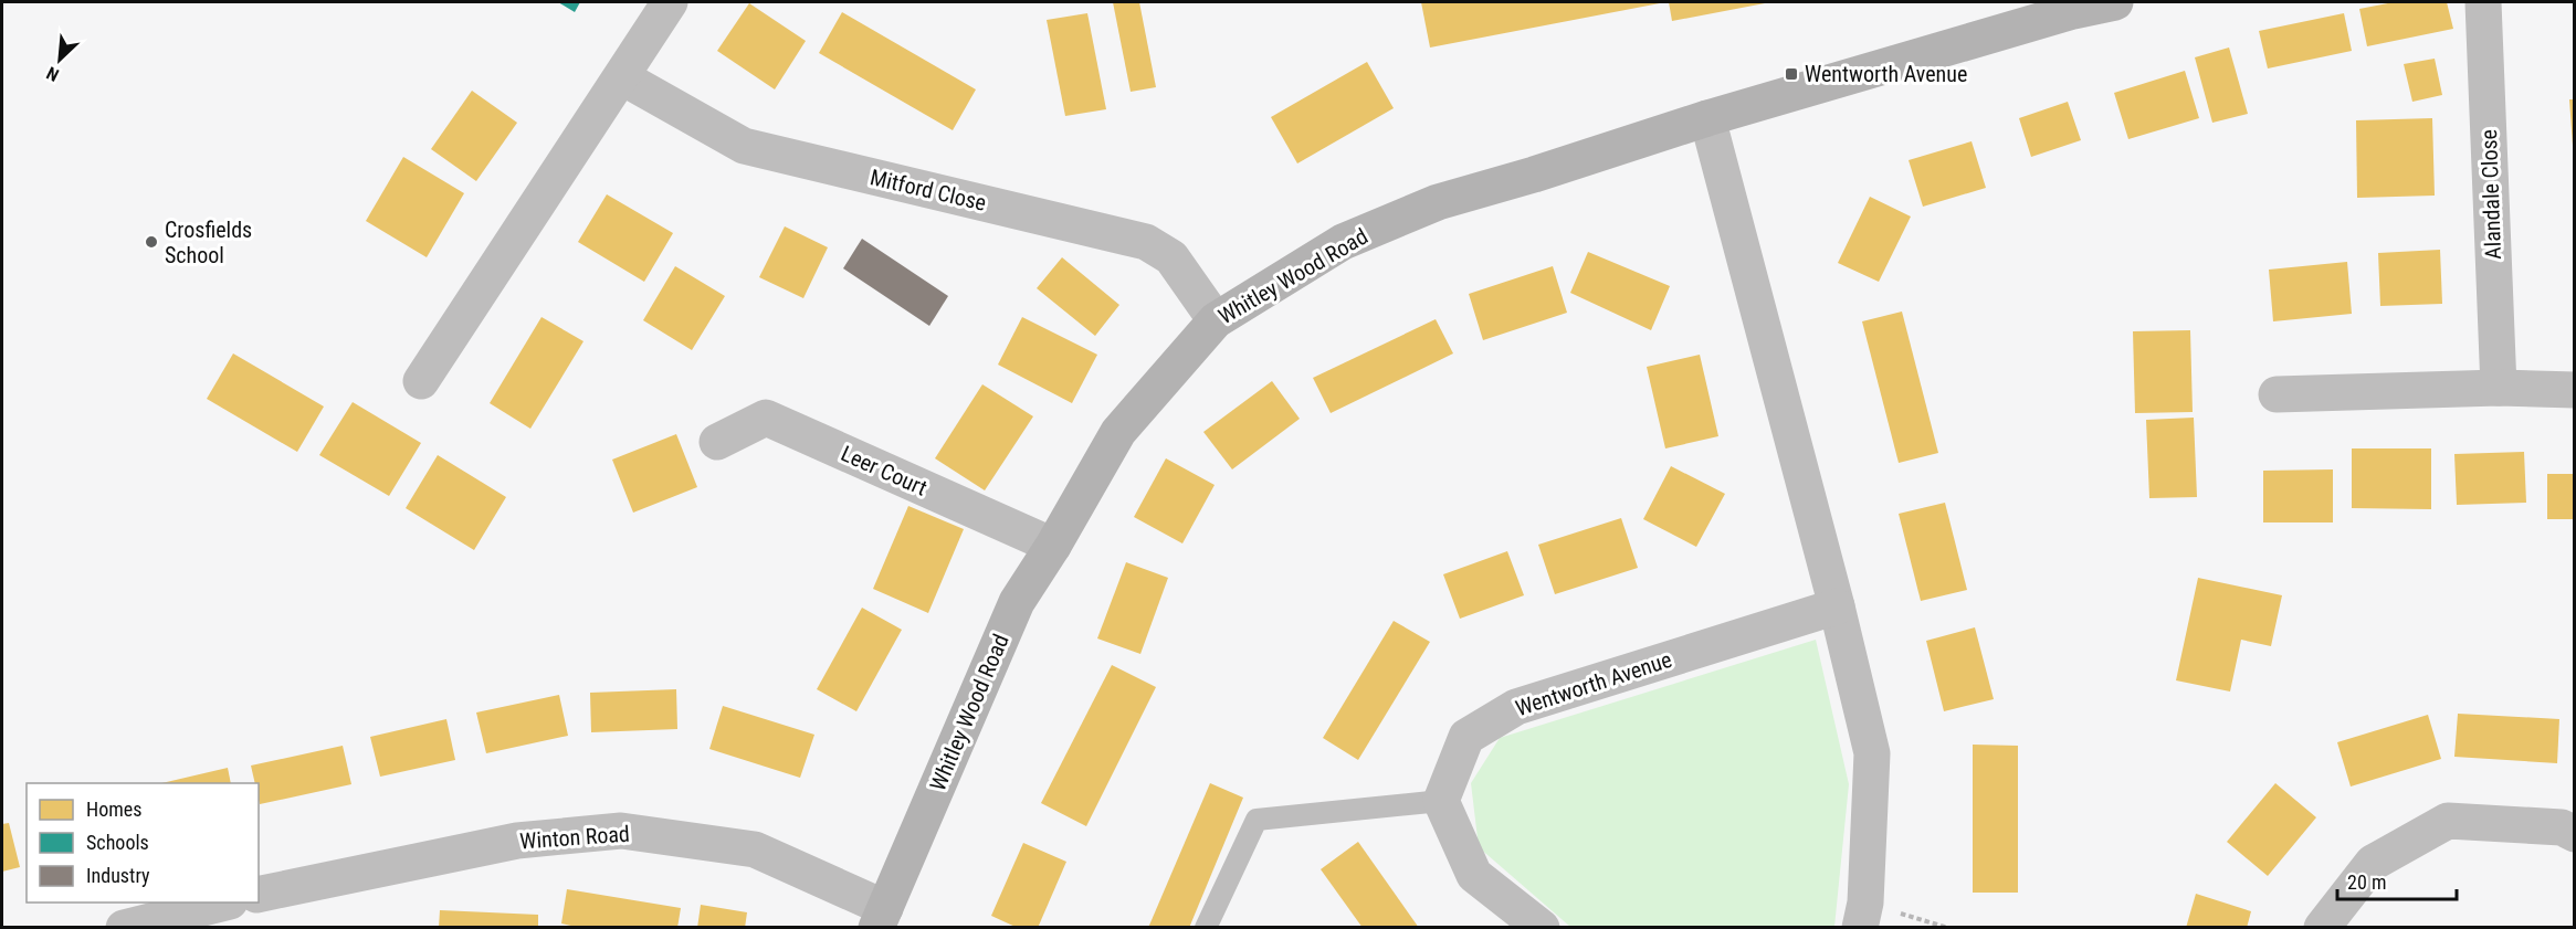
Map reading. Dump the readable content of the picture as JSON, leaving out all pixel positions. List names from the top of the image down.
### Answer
{
  "streets": {
    "street": [
      "Mitford Close",
      "Alandale Close",
      "Whitley Wood Road",
      "Leer Court",
      "Wentworth Avenue",
      "Winton Road"
    ]
  },
  "crossings": [
    ["Mitford Close", "Whitley Wood Road"],
    ["Whitley Wood Road", "Leer Court"],
    ["Whitley Wood Road", "Winton Road"]
  ],
  "places": {
    "transit": ["Wentworth Avenue"],
    "other": ["Crosfields School"]
  },
  "legend": ["Homes", "Schools", "Industry"],
  "scale_bar": "20 m",
  "north": "bottom left"
}
